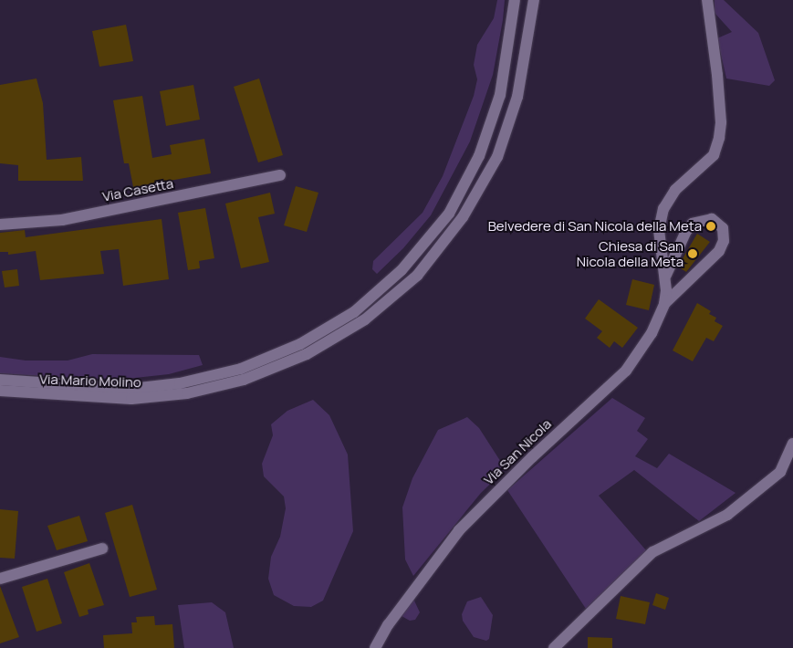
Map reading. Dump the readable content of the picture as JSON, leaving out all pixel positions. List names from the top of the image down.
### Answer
{
  "streets": {
    "street": ["Via Casetta", "Via Mario Molino", "Via San Nicola"]
  },
  "places": ["Belvedere di San Nicola della Meta", "Chiesa di San Nicola della Meta"]
}
